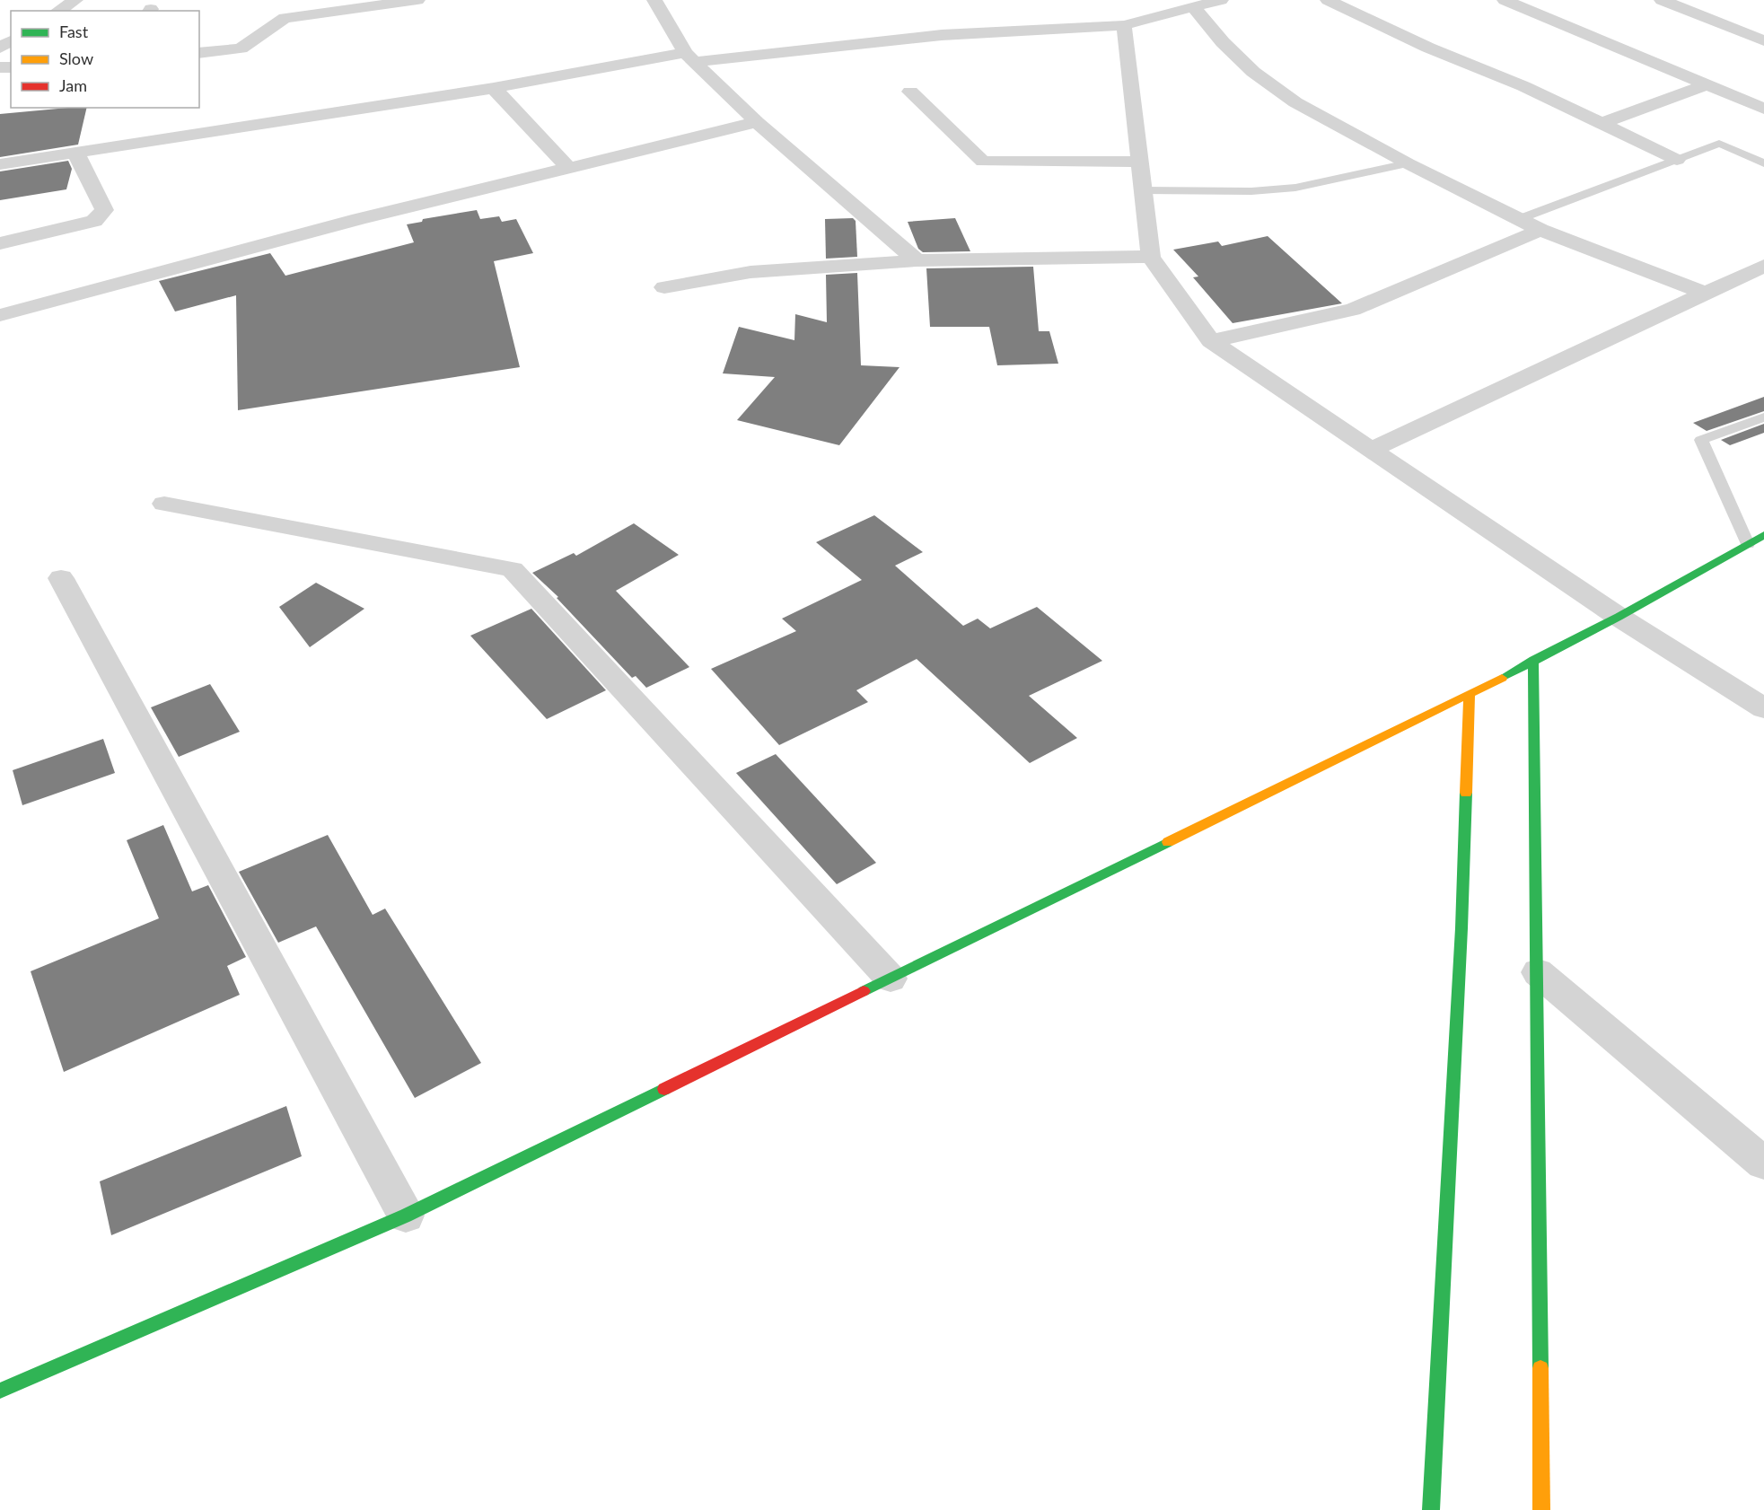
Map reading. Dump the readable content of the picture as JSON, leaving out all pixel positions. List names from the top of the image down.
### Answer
{
  "legend": ["Fast", "Slow", "Jam"]
}
